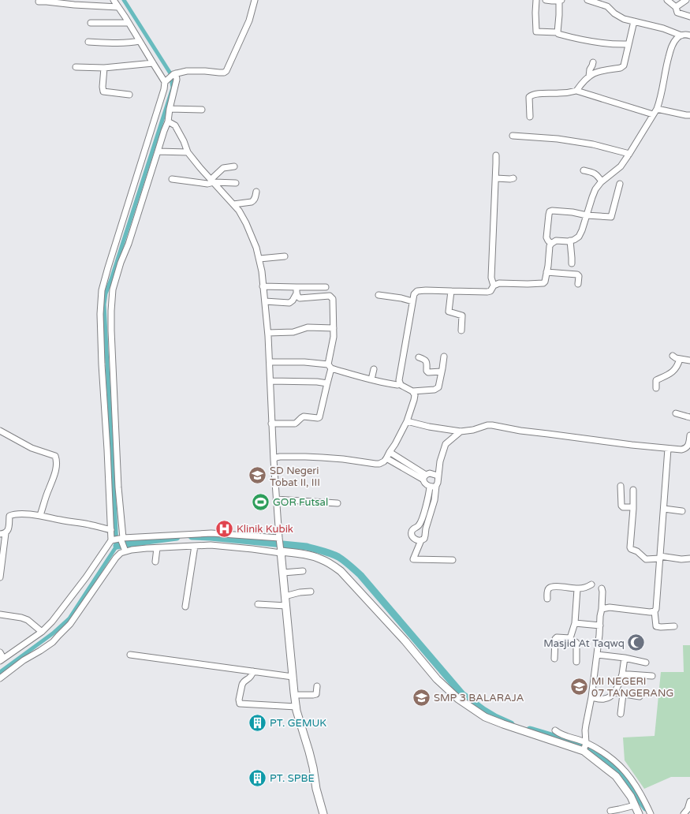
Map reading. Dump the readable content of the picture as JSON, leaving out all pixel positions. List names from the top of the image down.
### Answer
{
  "places": {
    "school or university": ["SD Negeri Tobat II, III", "MI NEGERI 07 TANGERANG", "SMP 3 BALARAJA"],
    "sports": ["GOR Futsal"],
    "hospital": ["Klinik Kubik"],
    "mosque": ["Masjid At Taqwq"],
    "building": ["PT. GEMUK", "PT. SPBE"]
  }
}
